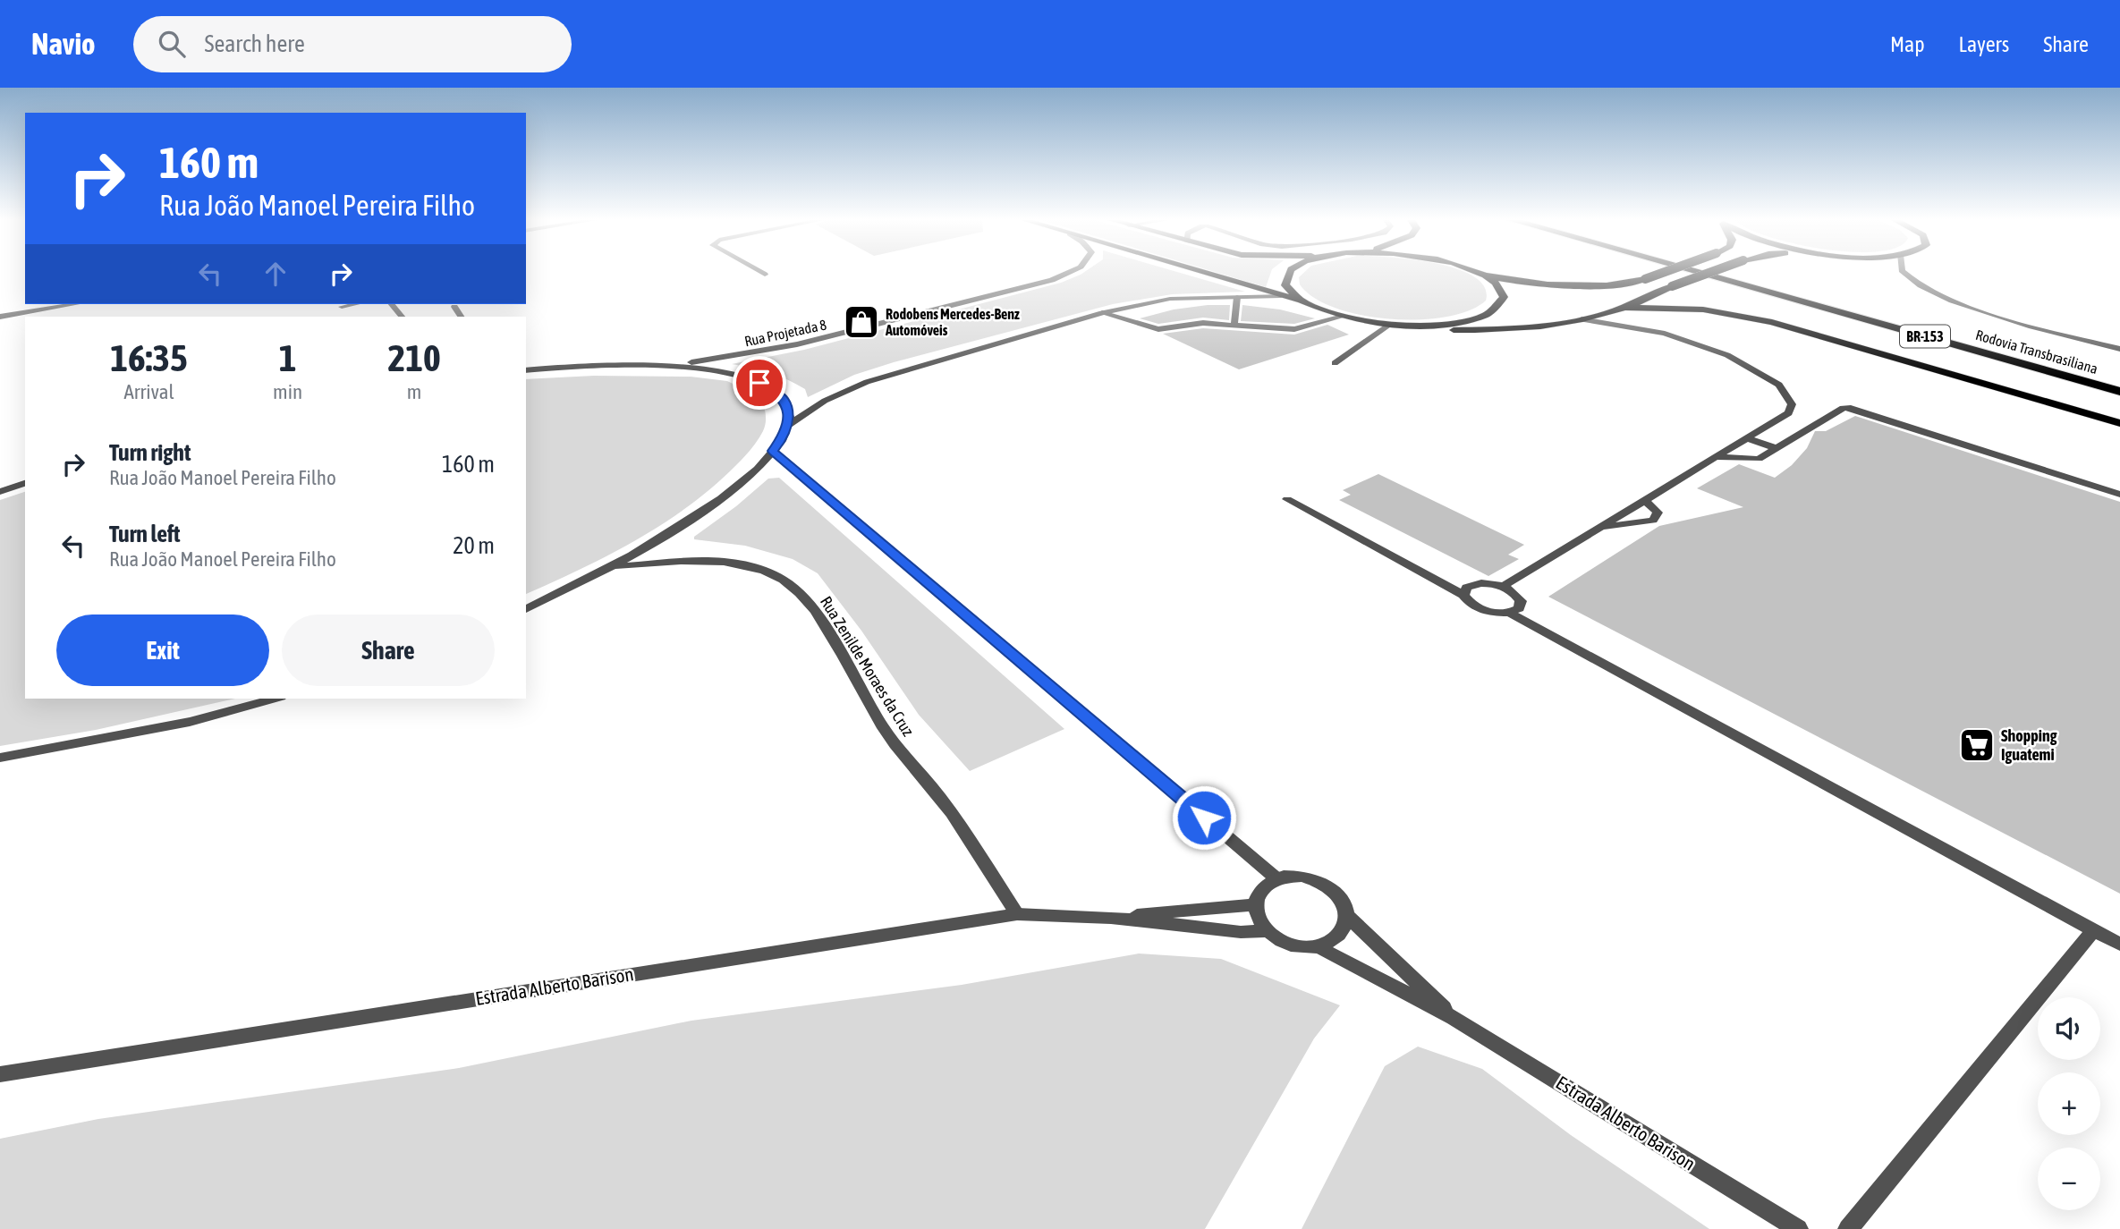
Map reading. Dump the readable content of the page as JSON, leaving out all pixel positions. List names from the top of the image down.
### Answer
{
  "streets": {
    "highway": ["BR-153", "Rodovia Transbrasiliana"],
    "street": ["Rua Projetada 8", "Rua Zenilde Moraes da Cruz", "Estrada Alberto Barison"]
  },
  "crossings": [
    ["Rua Zenilde Moraes da Cruz", "Estrada Alberto Barison"]
  ],
  "places": {
    "shop": ["Rodobens Mercedes-Benz Automóveis"],
    "supermarket": ["Shopping Iguatemi"]
  },
  "page": {
    "header": "Navio",
    "search": "Search here",
    "nav": ["Map", "Layers", "Share"],
    "turn": ["160 m", "Rua João Manoel Pereira Filho"],
    "eta": [
      "16:35",
      "Arrival",
      "1",
      "min",
      "210",
      "m"
    ],
    "list": [
      {
        "name": "Turn right",
        "note": "Rua João Manoel Pereira Filho",
        "value": "160 m"
      },
      {
        "name": "Turn left",
        "note": "Rua João Manoel Pereira Filho",
        "value": "20 m"
      }
    ],
    "buttons": ["Exit", "Share"],
    "map_buttons": ["+", "−"]
  }
}
